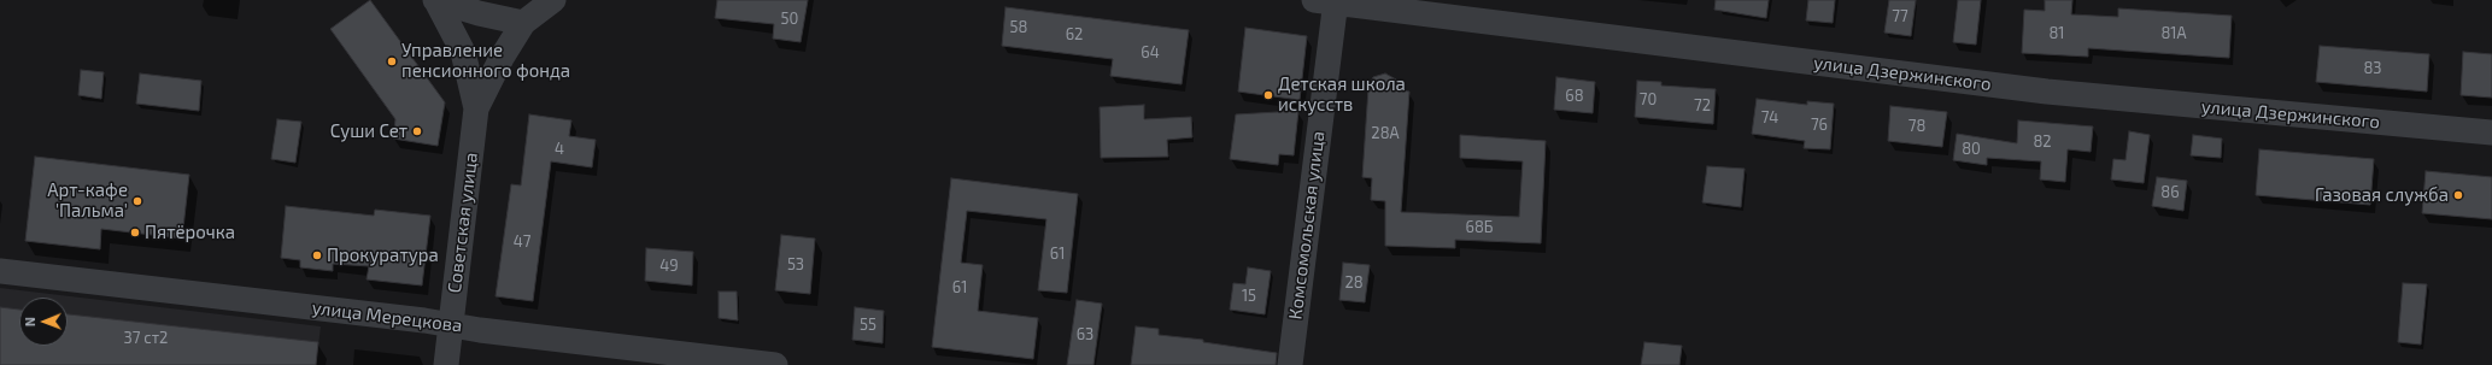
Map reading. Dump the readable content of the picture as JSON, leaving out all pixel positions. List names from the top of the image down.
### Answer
{
  "streets": {
    "street": [
      "улица Дзержинского",
      "Советская улица",
      "Комсомольская улица",
      "улица Мерецкова"
    ]
  },
  "crossings": [
    ["улица Дзержинского", "Комсомольская улица"],
    ["Советская улица", "улица Мерецкова"]
  ],
  "places": [
    "Управление пенсионного фонда",
    "Детская школа искусств",
    "Суши Сет",
    "Газовая служба",
    "Арт-кафе 'Пальма'",
    "Пятёрочка",
    "Прокуратура"
  ],
  "house_numbers": [
    "77",
    "50",
    "58",
    "81",
    "81А",
    "62",
    "64",
    "83",
    "68",
    "70",
    "72",
    "74",
    "76",
    "78",
    "28А",
    "82",
    "4",
    "80",
    "86",
    "68Б",
    "47",
    "61",
    "53",
    "49",
    "28",
    "61",
    "15",
    "55",
    "63",
    "37 ст2"
  ],
  "north": "left"
}
